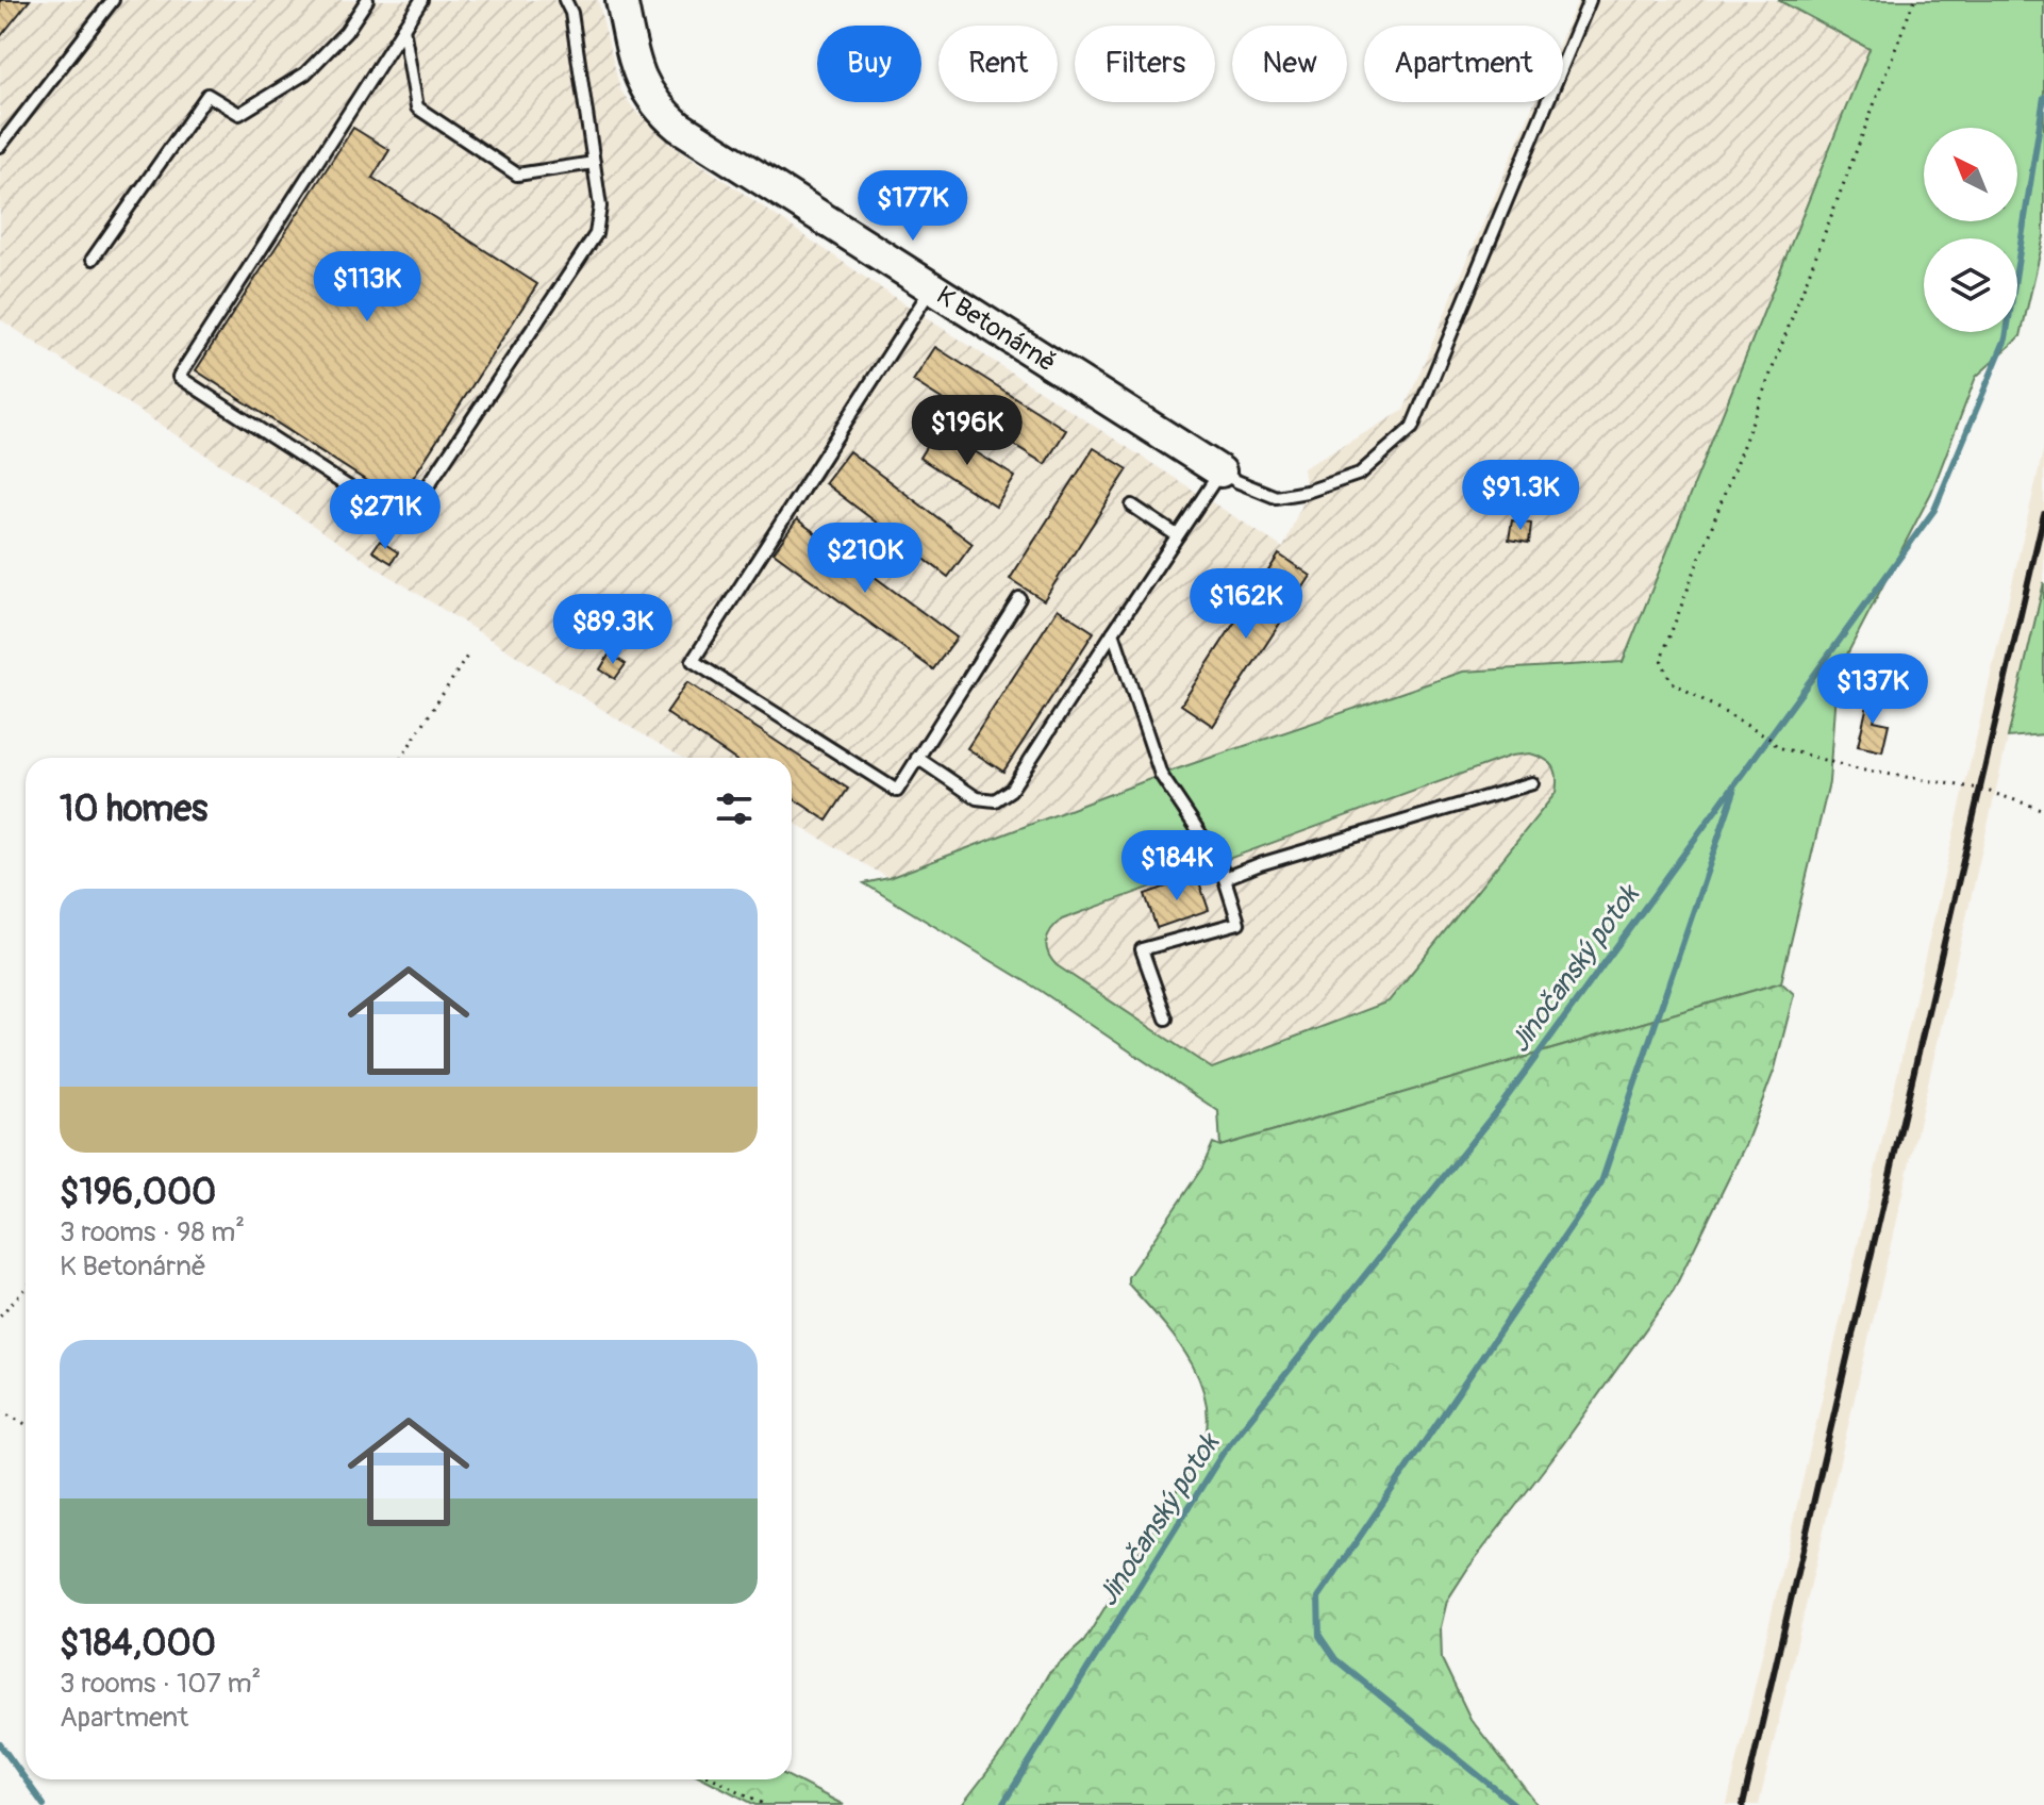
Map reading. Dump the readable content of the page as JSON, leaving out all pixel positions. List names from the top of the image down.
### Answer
{
  "streets": {
    "street": ["K Betonárně"]
  },
  "water": ["Jinočanský potok"],
  "north": "top left",
  "page": {
    "chip": [
      "Buy",
      "Rent",
      "Filters",
      "New",
      "Apartment"
    ],
    "price": [
      "$177K",
      "$113K",
      "$196K",
      "$91.3K",
      "$271K",
      "$210K",
      "$162K",
      "$89.3K",
      "$137K",
      "$184K"
    ],
    "heading": "10 homes",
    "list": [
      {
        "name": "$196,000",
        "note": "3 rooms · 98 m² · K Betonárně"
      },
      {
        "name": "$184,000",
        "note": "3 rooms · 107 m² · Apartment"
      }
    ]
  }
}
